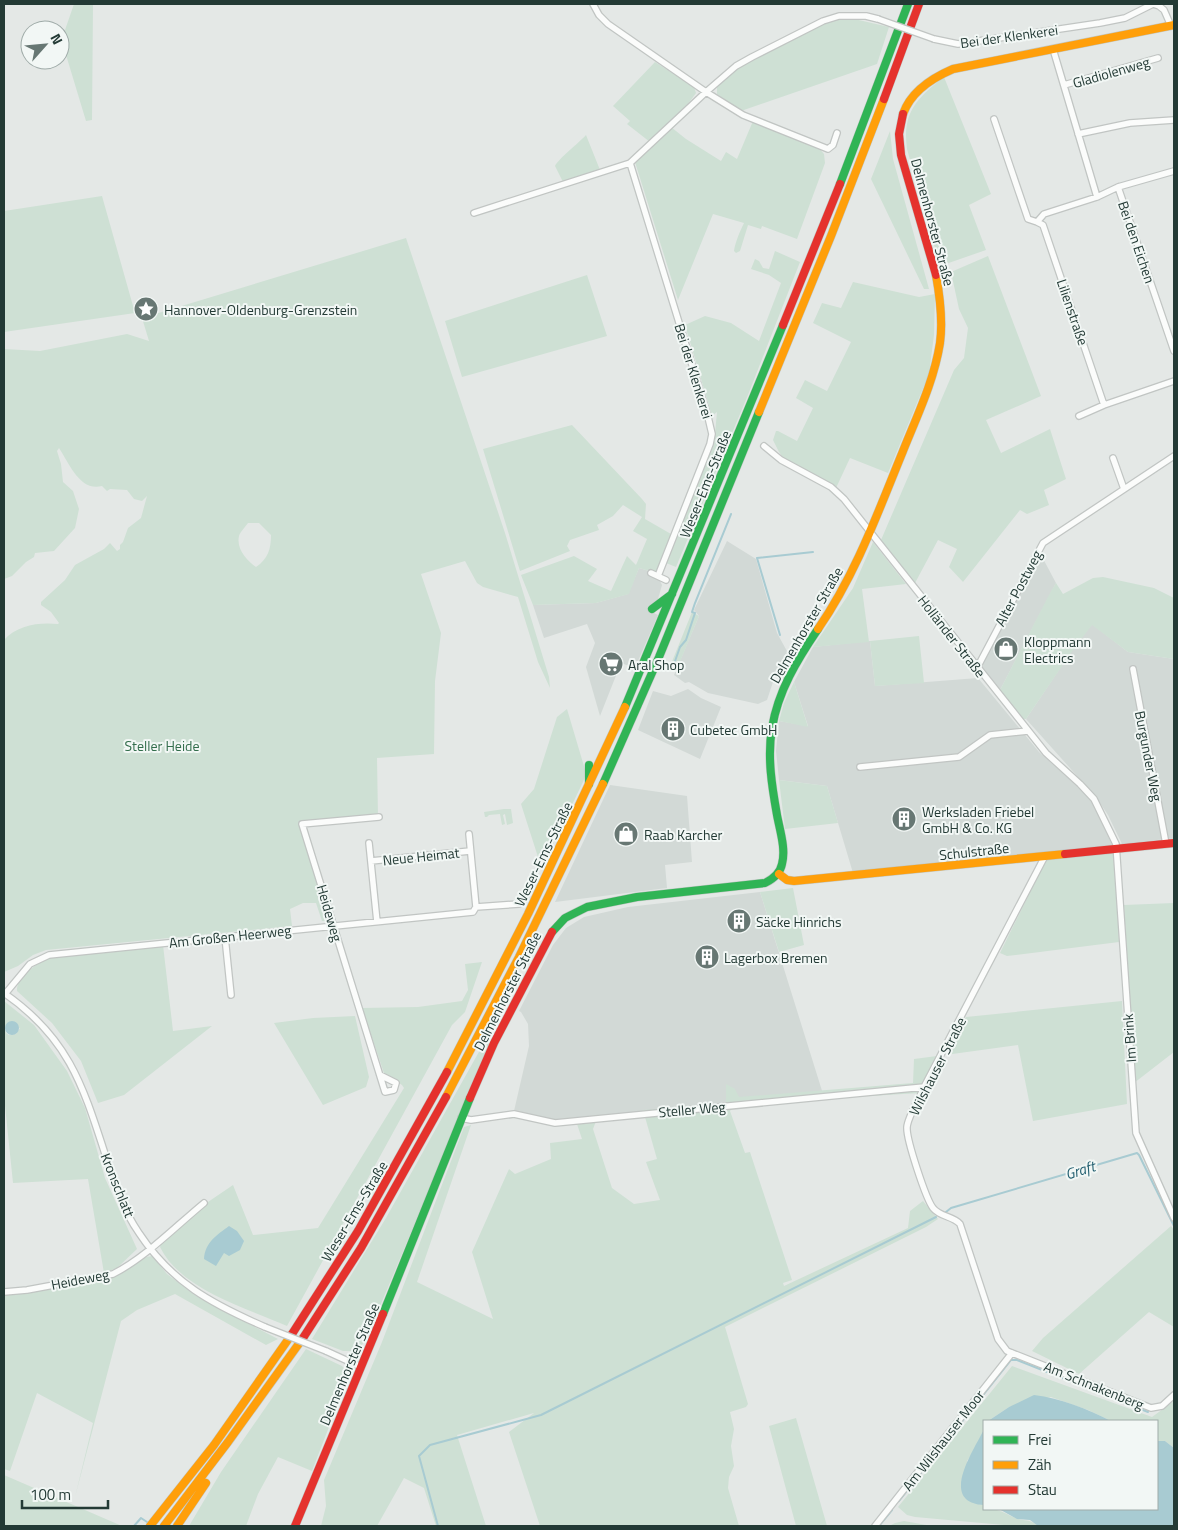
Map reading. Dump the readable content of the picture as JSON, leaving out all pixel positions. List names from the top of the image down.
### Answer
{
  "streets": {
    "main road": ["Delmenhorster Straße", "Weser-Ems-Straße", "Schulstraße"],
    "street": [
      "Bei der Klenkerei",
      "Gladiolenweg",
      "Bei den Eichen",
      "Lilienstraße",
      "Alter Postweg",
      "Holländer Straße",
      "Burgunder Weg",
      "Neue Heimat",
      "Heideweg",
      "Am Großen Heerweg",
      "Im Brink",
      "Wilshauser Straße",
      "Steller Weg",
      "Kronschlatt",
      "Am Schnakenberg",
      "Am Wilshauser Moor"
    ]
  },
  "crossings": [
    ["Bei der Klenkerei", "Delmenhorster Straße"],
    ["Gladiolenweg", "Bei den Eichen"],
    ["Delmenhorster Straße", "Bei den Eichen"],
    ["Delmenhorster Straße", "Holländer Straße"],
    ["Delmenhorster Straße", "Schulstraße"],
    ["Delmenhorster Straße", "Steller Weg"],
    ["Delmenhorster Straße", "Kronschlatt"],
    ["Alter Postweg", "Holländer Straße"],
    ["Holländer Straße", "Schulstraße"],
    ["Holländer Straße", "Im Brink"],
    ["Burgunder Weg", "Schulstraße"],
    ["Schulstraße", "Im Brink"],
    ["Schulstraße", "Wilshauser Straße"],
    ["Neue Heimat", "Am Großen Heerweg"],
    ["Heideweg", "Am Großen Heerweg"],
    ["Heideweg", "Kronschlatt"],
    ["Am Großen Heerweg", "Kronschlatt"],
    ["Wilshauser Straße", "Steller Weg"],
    ["Wilshauser Straße", "Am Schnakenberg"],
    ["Wilshauser Straße", "Am Wilshauser Moor"],
    ["Am Schnakenberg", "Am Wilshauser Moor"]
  ],
  "water": ["Graft"],
  "parks": ["Steller Heide"],
  "places": {
    "place": ["Hannover-Oldenburg-Grenzstein"],
    "shop": ["Kloppmann Electrics", "Raab Karcher"],
    "supermarket": ["Aral Shop"],
    "building": [
      "Cubetec GmbH",
      "Werksladen Friebel GmbH & Co. KG",
      "Säcke Hinrichs",
      "Lagerbox Bremen"
    ]
  },
  "legend": ["Frei", "Zäh", "Stau"],
  "scale_bar": "100 m",
  "north": "top right"
}
